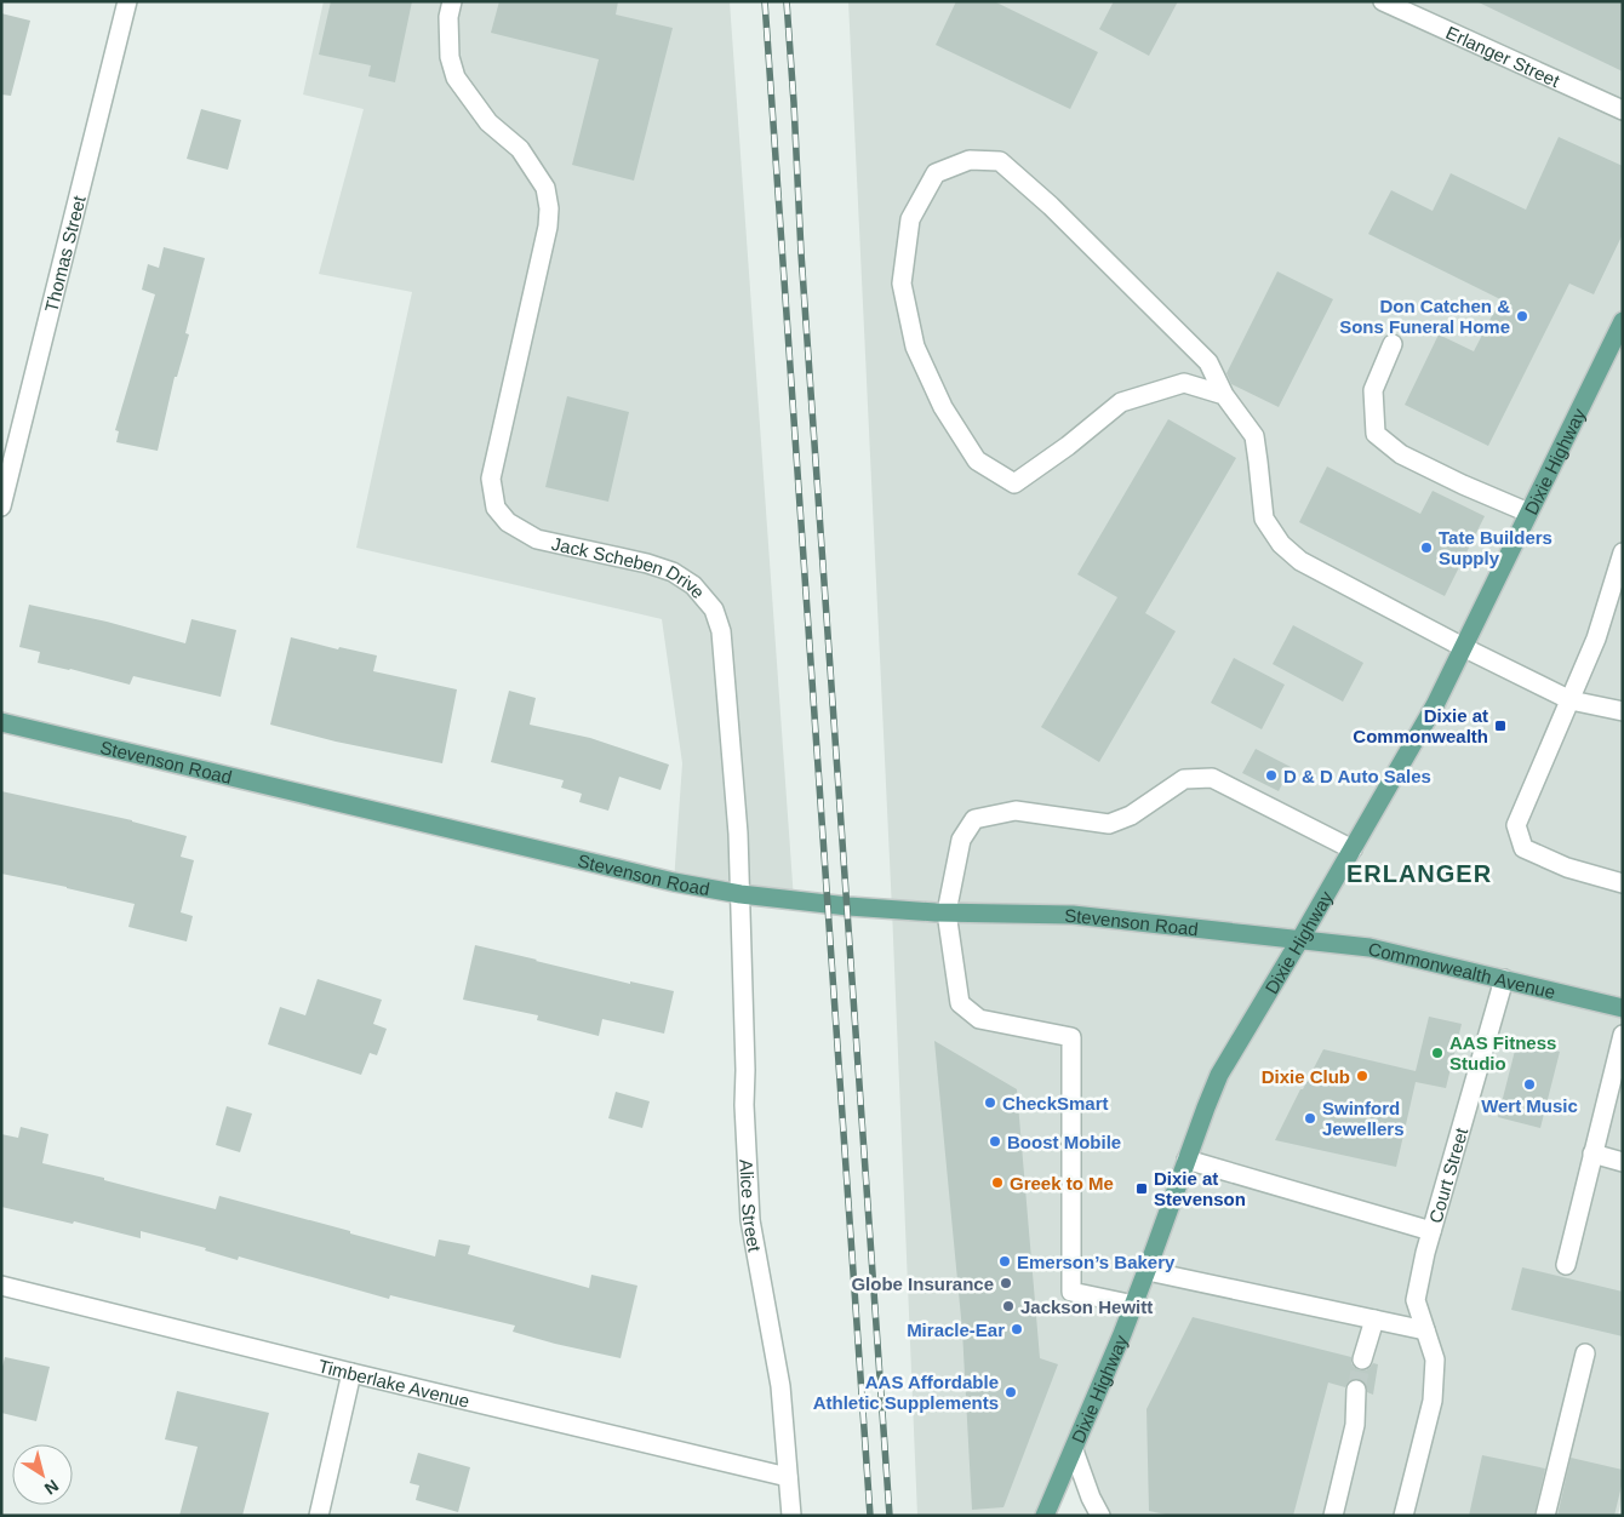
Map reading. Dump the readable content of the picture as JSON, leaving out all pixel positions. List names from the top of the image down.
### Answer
{
  "streets": {
    "main road": ["Dixie Highway", "Stevenson Road", "Commonwealth Avenue"],
    "street": [
      "Erlanger Street",
      "Thomas Street",
      "Jack Scheben Drive",
      "Court Street",
      "Alice Street",
      "Timberlake Avenue"
    ]
  },
  "crossings": [
    ["Dixie Highway", "Stevenson Road"],
    ["Dixie Highway", "Commonwealth Avenue"],
    ["Jack Scheben Drive", "Stevenson Road"],
    ["Jack Scheben Drive", "Alice Street"],
    ["Stevenson Road", "Commonwealth Avenue"],
    ["Stevenson Road", "Alice Street"],
    ["Commonwealth Avenue", "Court Street"],
    ["Alice Street", "Timberlake Avenue"]
  ],
  "districts": ["ERLANGER"],
  "places": {
    "other": [
      "Don Catchen & Sons Funeral Home",
      "Tate Builders Supply",
      "D & D Auto Sales",
      "AAS Fitness Studio",
      "Dixie Club",
      "Wert Music",
      "CheckSmart",
      "Swinford Jewellers",
      "Boost Mobile",
      "Greek to Me",
      "Emerson’s Bakery",
      "Globe Insurance",
      "Jackson Hewitt",
      "Miracle-Ear",
      "AAS Affordable Athletic Supplements"
    ],
    "transit": ["Dixie at Commonwealth", "Dixie at Stevenson"]
  },
  "north": "bottom right"
}
